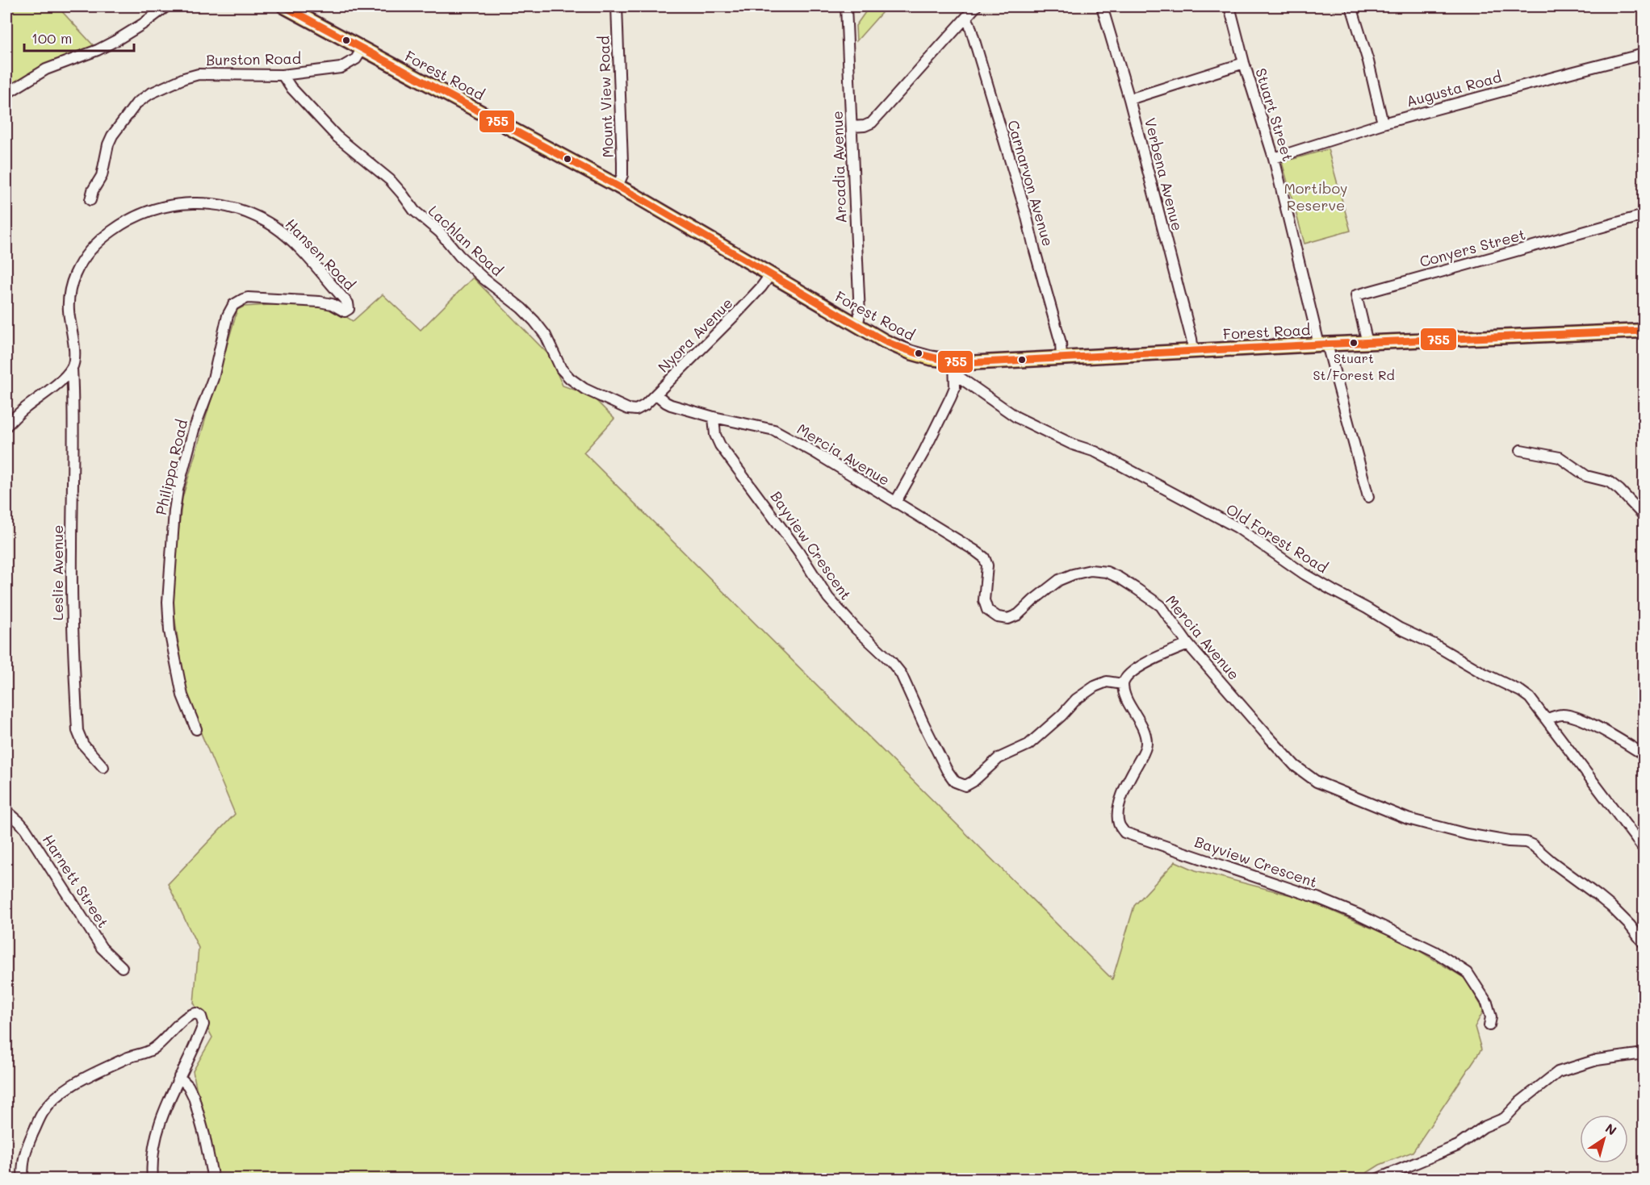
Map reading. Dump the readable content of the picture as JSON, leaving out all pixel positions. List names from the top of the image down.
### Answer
{
  "streets": {
    "main road": ["Forest Road"],
    "street": [
      "Burston Road",
      "Augusta Road",
      "Mount View Road",
      "Stuart Street",
      "Arcadia Avenue",
      "Verbena Avenue",
      "Carnarvon Avenue",
      "Lachlan Road",
      "Conyers Street",
      "Hansen Road",
      "Nyora Avenue",
      "Mercia Avenue",
      "Philippa Road",
      "Old Forest Road",
      "Bayview Crescent",
      "Leslie Avenue",
      "Harnett Street"
    ]
  },
  "crossings": [
    ["Burston Road", "Forest Road"],
    ["Burston Road", "Lachlan Road"],
    ["Forest Road", "Mount View Road"],
    ["Forest Road", "Stuart Street"],
    ["Forest Road", "Arcadia Avenue"],
    ["Forest Road", "Verbena Avenue"],
    ["Forest Road", "Carnarvon Avenue"],
    ["Forest Road", "Conyers Street"],
    ["Forest Road", "Nyora Avenue"],
    ["Augusta Road", "Stuart Street"],
    ["Lachlan Road", "Nyora Avenue"],
    ["Hansen Road", "Philippa Road"],
    ["Hansen Road", "Leslie Avenue"],
    ["Nyora Avenue", "Mercia Avenue"],
    ["Mercia Avenue", "Bayview Crescent"]
  ],
  "parks": ["Mortiboy Reserve"],
  "places": ["Stuart St/Forest Rd"],
  "lines": ["transit line 755"],
  "scale_bar": "100 m",
  "north": "top right"
}
